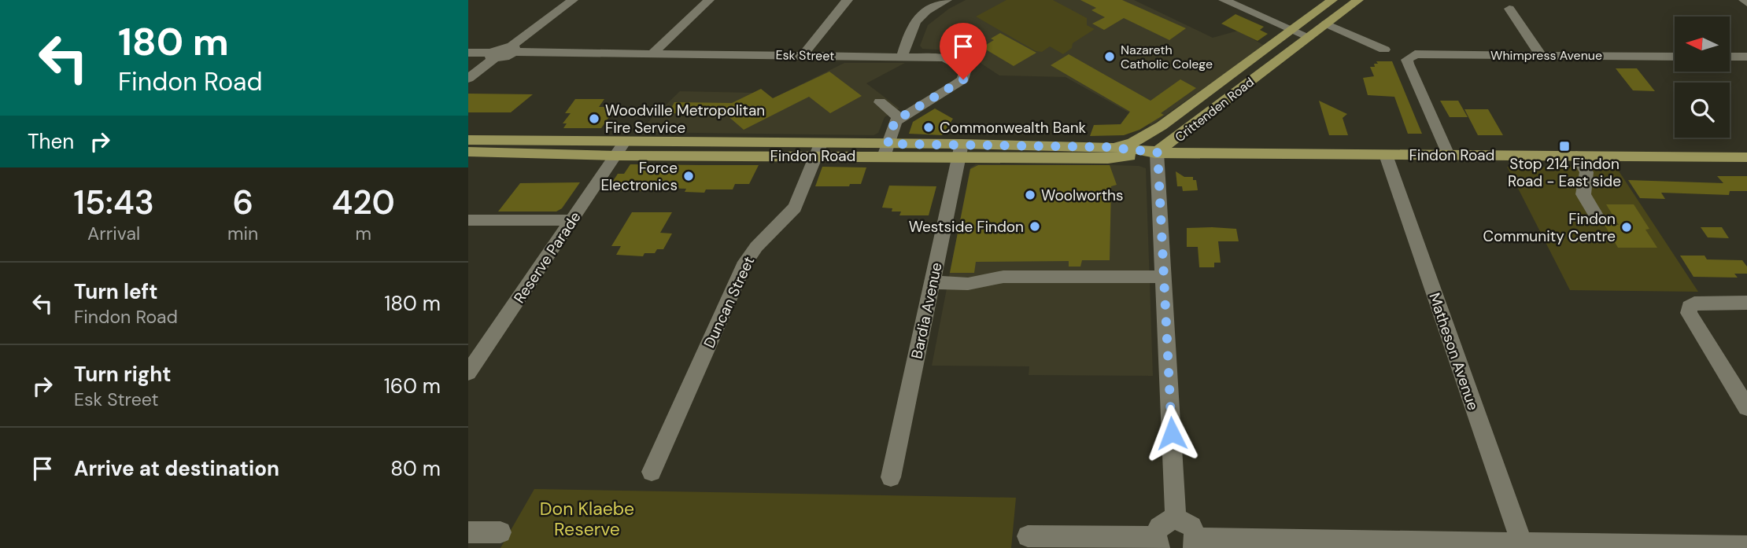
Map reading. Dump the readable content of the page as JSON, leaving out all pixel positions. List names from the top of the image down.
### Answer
{
  "streets": {
    "main road": ["Crittenden Road", "Findon Road"],
    "street": [
      "Esk Street",
      "Whimpress Avenue",
      "Reserve Parade",
      "Duncan Street",
      "Bardia Avenue",
      "Matheson Avenue"
    ]
  },
  "crossings": [
    ["Whimpress Avenue", "Findon Road"],
    ["Crittenden Road", "Findon Road"],
    ["Findon Road", "Reserve Parade"],
    ["Findon Road", "Duncan Street"],
    ["Findon Road", "Bardia Avenue"],
    ["Findon Road", "Matheson Avenue"]
  ],
  "parks": ["Don Klaebe Reserve"],
  "places": {
    "other": [
      "Nazareth Catholic Colege",
      "Woodville Metropolitan Fire Service",
      "Commonwealth Bank",
      "Force Electronics",
      "Woolworths",
      "Westside Findon",
      "Findon Community Centre"
    ],
    "transit": ["Stop 214 Findon Road - East side"]
  },
  "north": "left",
  "page": {
    "turn": ["180 m", "Findon Road"],
    "then": "Then",
    "eta": [
      "15:43",
      "Arrival",
      "6",
      "min",
      "420",
      "m"
    ],
    "list": [
      {
        "name": "Turn left",
        "note": "Findon Road",
        "value": "180 m"
      },
      {
        "name": "Turn right",
        "note": "Esk Street",
        "value": "160 m"
      },
      {
        "name": "Arrive at destination",
        "value": "80 m"
      }
    ]
  }
}
